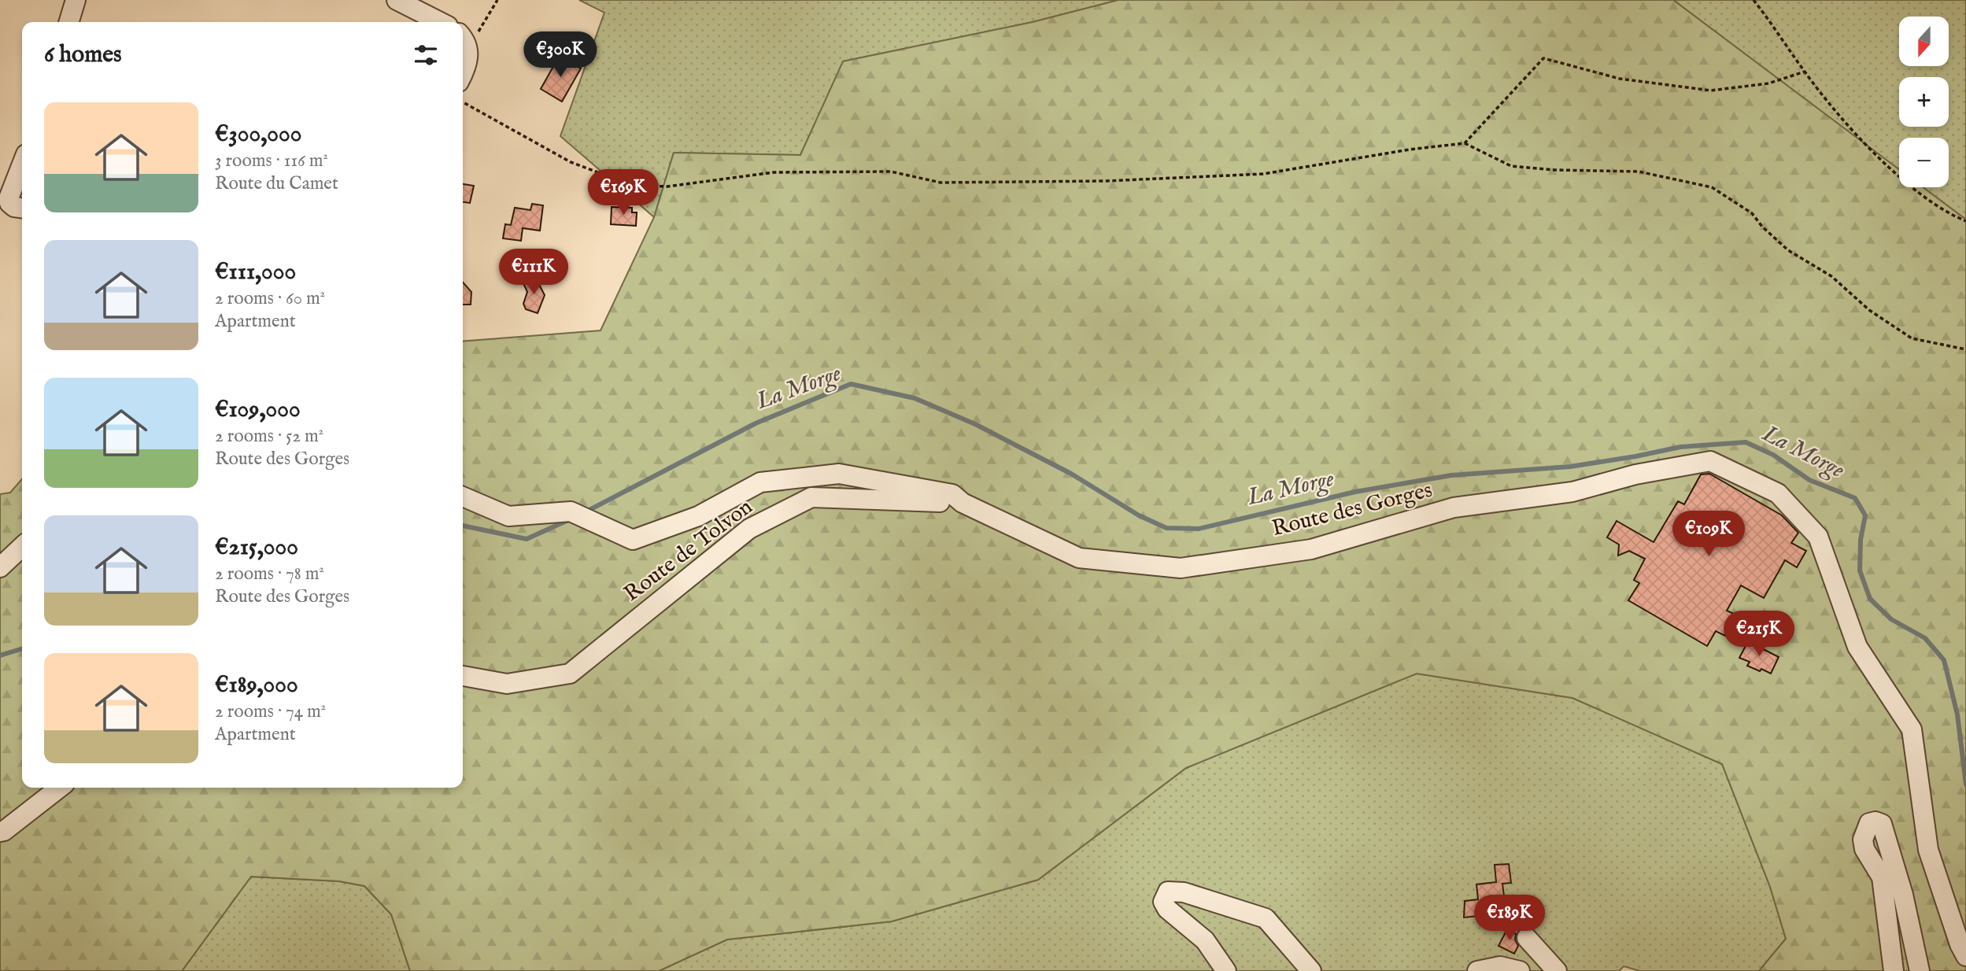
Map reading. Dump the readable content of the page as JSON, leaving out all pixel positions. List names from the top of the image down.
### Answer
{
  "streets": {
    "street": ["Route des Gorges", "Route de Tolvon"]
  },
  "crossings": [
    ["Route des Gorges", "Route de Tolvon"]
  ],
  "water": ["La Morge"],
  "north": "bottom",
  "page": {
    "map_buttons": ["+", "−"],
    "heading": "6 homes",
    "price": [
      "€300K",
      "€169K",
      "€111K",
      "€109K",
      "€215K",
      "€189K"
    ],
    "list": [
      {
        "name": "€300,000",
        "note": "3 rooms · 116 m² · Route du Camet"
      },
      {
        "name": "€111,000",
        "note": "2 rooms · 60 m² · Apartment"
      },
      {
        "name": "€109,000",
        "note": "2 rooms · 52 m² · Route des Gorges"
      },
      {
        "name": "€215,000",
        "note": "2 rooms · 78 m² · Route des Gorges"
      },
      {
        "name": "€189,000",
        "note": "2 rooms · 74 m² · Apartment"
      }
    ]
  }
}
